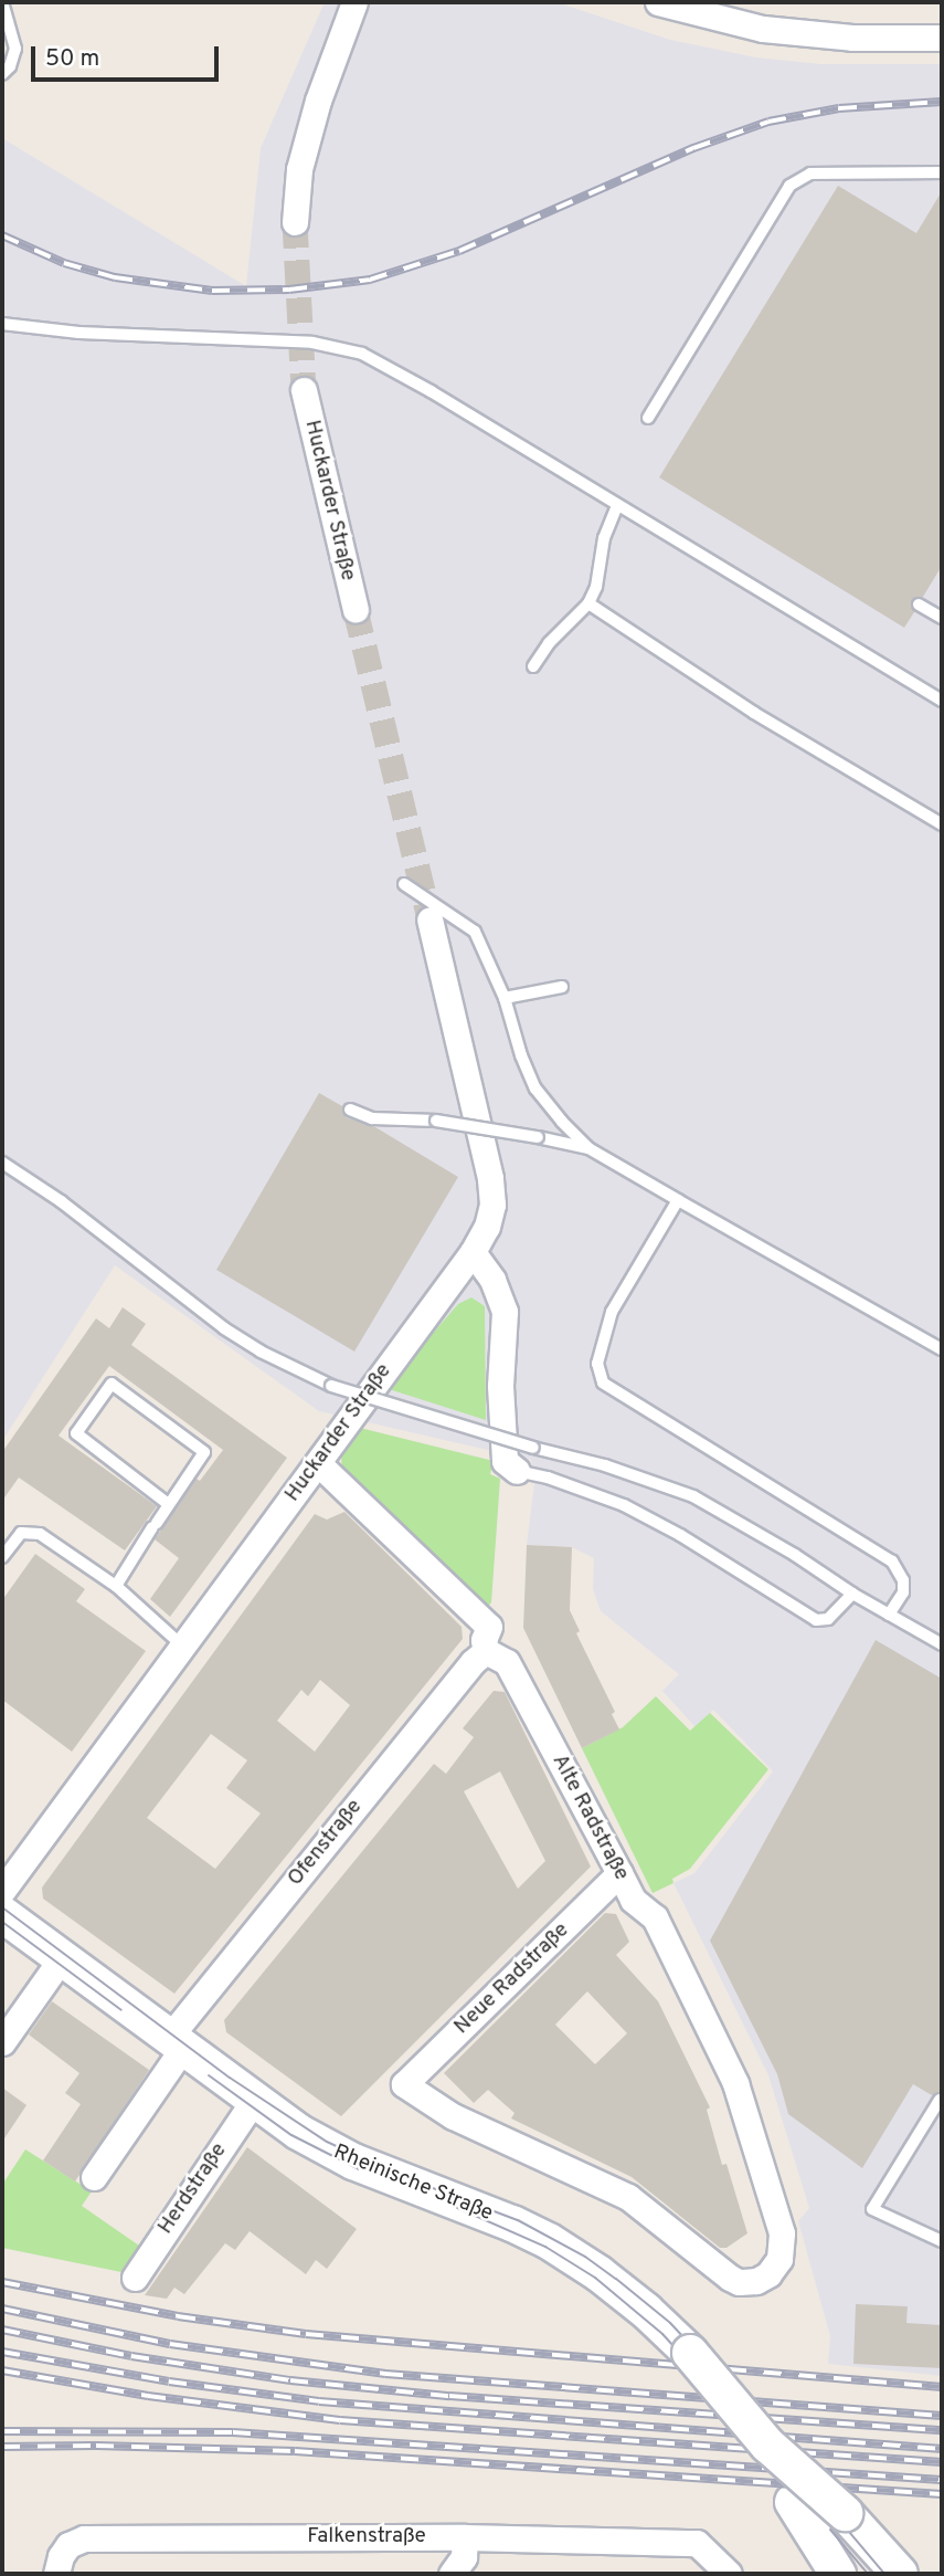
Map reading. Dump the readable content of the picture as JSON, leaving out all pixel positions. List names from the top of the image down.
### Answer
{
  "streets": {
    "main road": ["Rheinische Straße"],
    "street": [
      "Huckarder Straße",
      "Alte Radstraße",
      "Ofenstraße",
      "Neue Radstraße",
      "Herdstraße",
      "Falkenstraße"
    ]
  },
  "crossings": [
    ["Alte Radstraße", "Ofenstraße"],
    ["Alte Radstraße", "Neue Radstraße"],
    ["Ofenstraße", "Rheinische Straße"],
    ["Rheinische Straße", "Herdstraße"]
  ],
  "scale_bar": "50 m"
}
